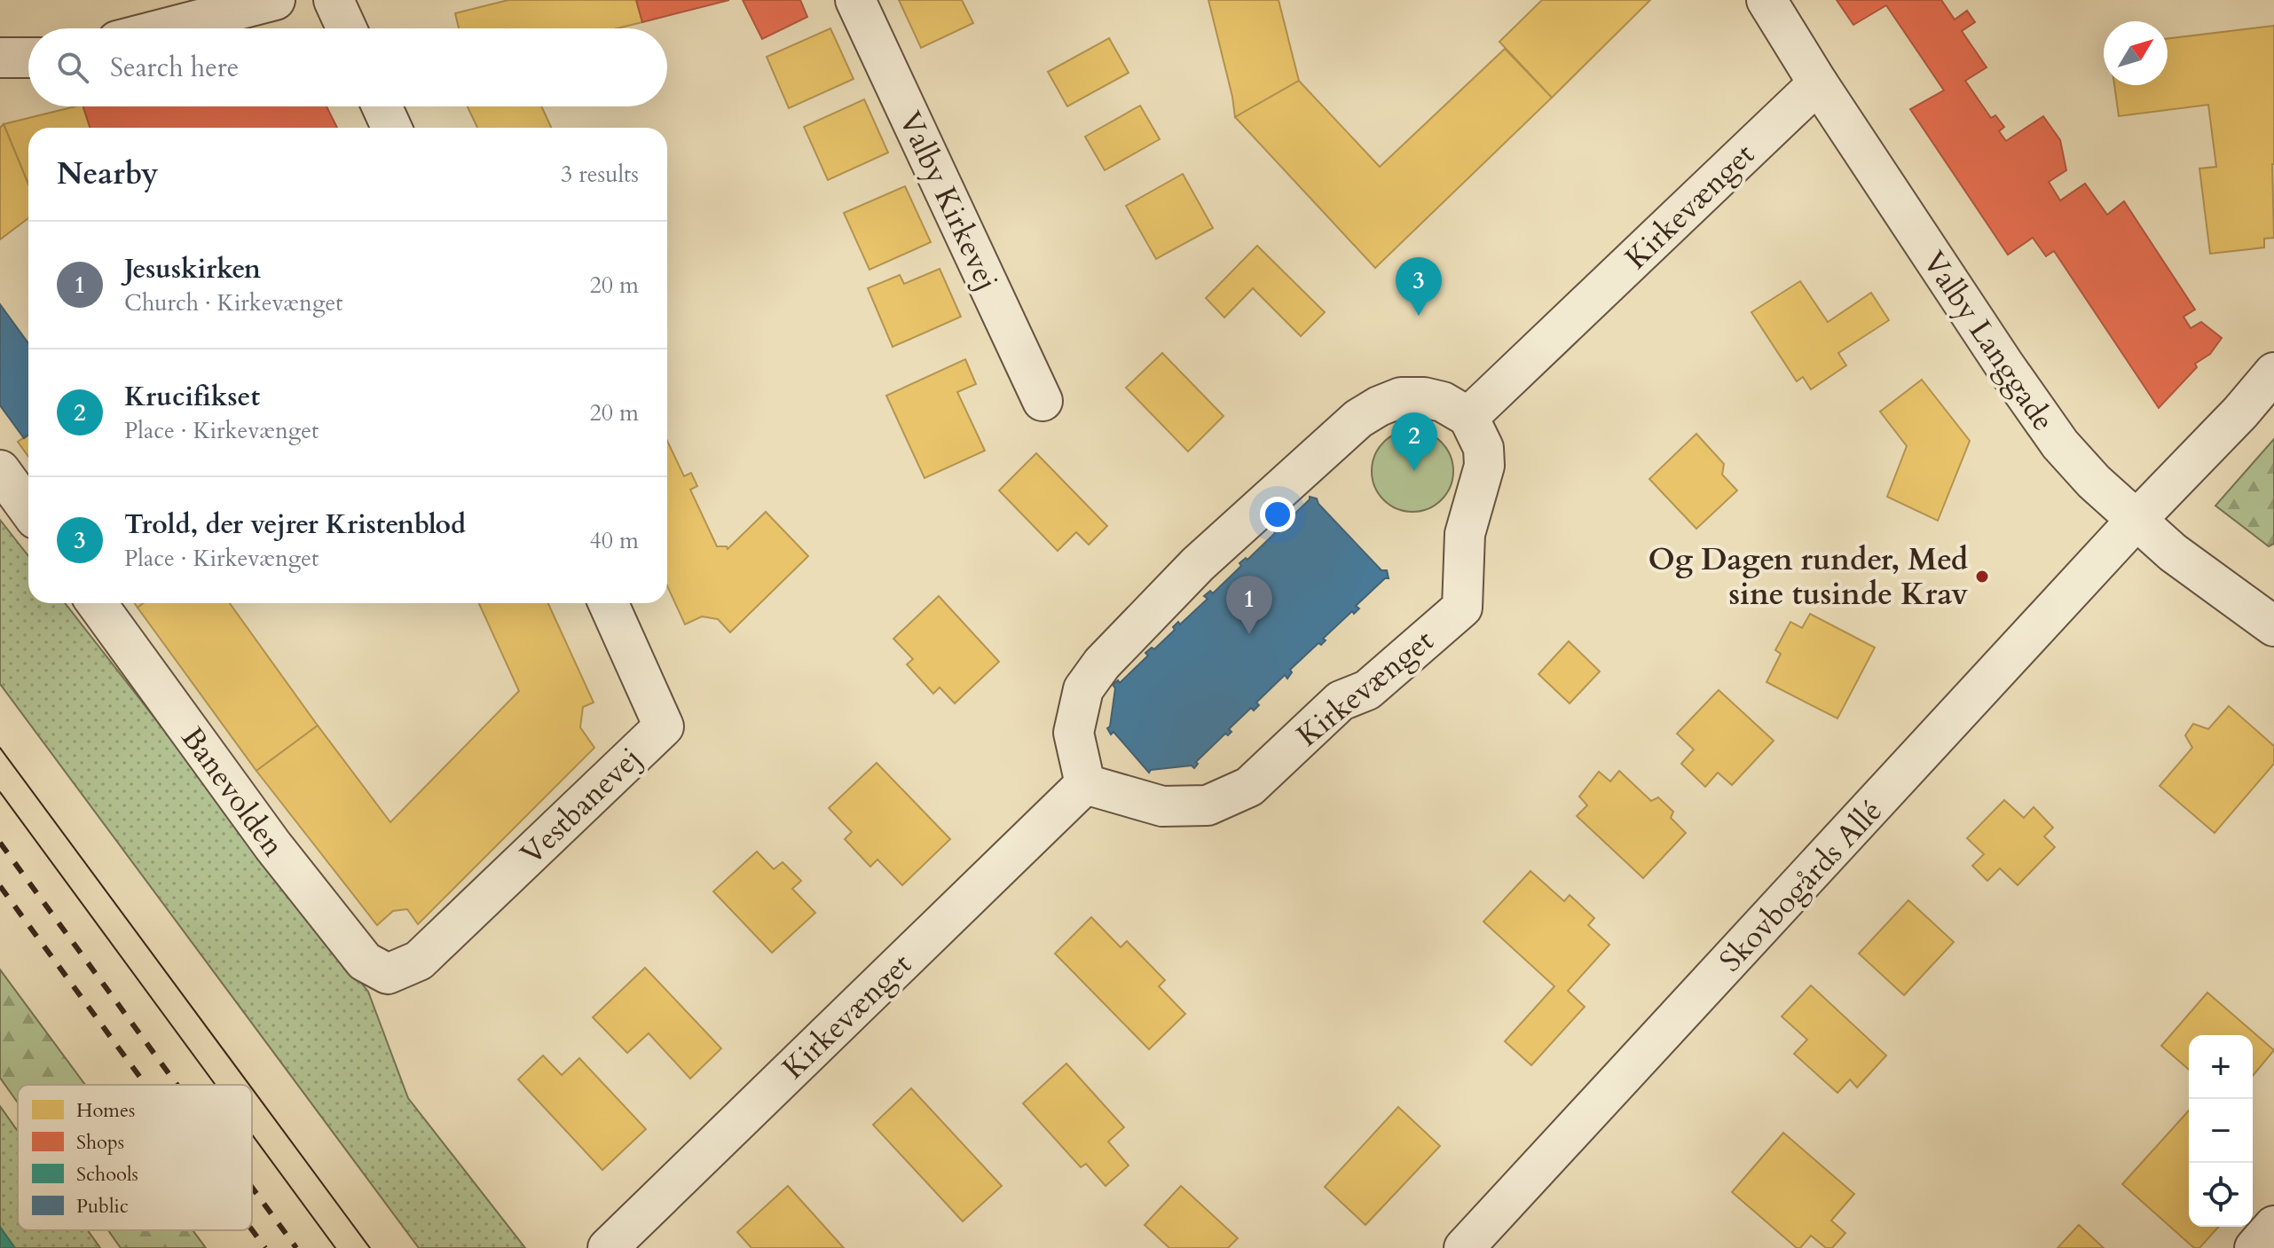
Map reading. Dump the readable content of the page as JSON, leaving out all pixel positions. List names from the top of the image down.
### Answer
{
  "streets": {
    "street": [
      "Valby Kirkevej",
      "Kirkevænget",
      "Valby Langgade",
      "Banevolden",
      "Vestbanevej",
      "Skovbogårds Allé"
    ]
  },
  "crossings": [
    ["Kirkevænget", "Valby Langgade"],
    ["Valby Langgade", "Skovbogårds Allé"],
    ["Banevolden", "Vestbanevej"]
  ],
  "places": ["Og Dagen runder, Med sine tusinde Krav"],
  "legend": [
    "Homes",
    "Shops",
    "Schools",
    "Public"
  ],
  "north": "top right",
  "page": {
    "search": "Search here",
    "heading": ["Nearby", "3 results"],
    "list": [
      {
        "mark": "1",
        "name": "Jesuskirken",
        "note": "Church · Kirkevænget",
        "value": "20 m"
      },
      {
        "mark": "2",
        "name": "Krucifikset",
        "note": "Place · Kirkevænget",
        "value": "20 m"
      },
      {
        "mark": "3",
        "name": "Trold, der vejrer Kristenblod",
        "note": "Place · Kirkevænget",
        "value": "40 m"
      }
    ],
    "pins": ["3", "2", "1"],
    "map_buttons": ["+", "−"]
  }
}
